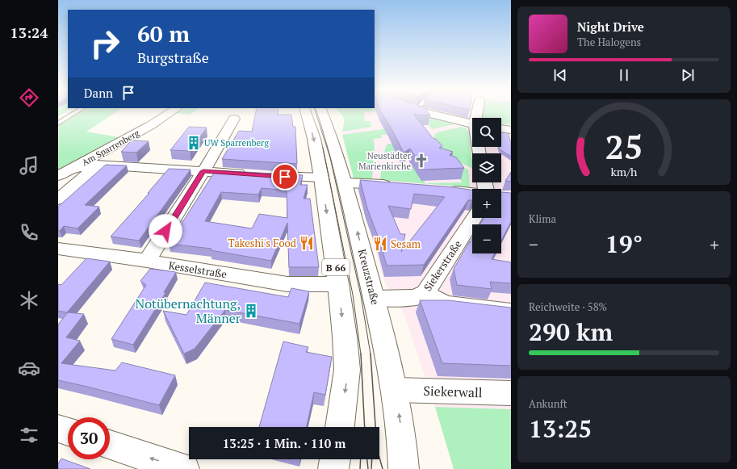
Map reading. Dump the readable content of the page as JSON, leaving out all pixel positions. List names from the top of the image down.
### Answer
{
  "streets": {
    "street": [
      "Am Sparrenberg",
      "Siekerstraße",
      "B 66",
      "Kesselstraße",
      "Kreuzstraße",
      "Siekerwall"
    ]
  },
  "crossings": [
    ["Siekerstraße", "Kreuzstraße"],
    ["B 66", "Kesselstraße"],
    ["Kreuzstraße", "Siekerwall"]
  ],
  "places": {
    "building": ["UW Sparrenberg", "Notübernachtung, Männer"],
    "church": ["Neustädter Marienkirche"],
    "restaurant": ["Takeshi's Food", "Sesam"]
  },
  "page": {
    "tabs": "13:24",
    "turn": ["60 m", "Burgstraße"],
    "song": ["Night Drive", "The Halogens"],
    "then": "Dann",
    "map_buttons": ["+", "−"],
    "tile": [
      "Klima",
      ["Reichweite · 58%", "290 km"],
      ["Ankunft", "13:25"]
    ],
    "heat": ["−", "19°", "+"],
    "limit": "30",
    "trip": "13:25 · 1 Min. · 110 m",
    "gauge": ["25", "km/h"]
  }
}
